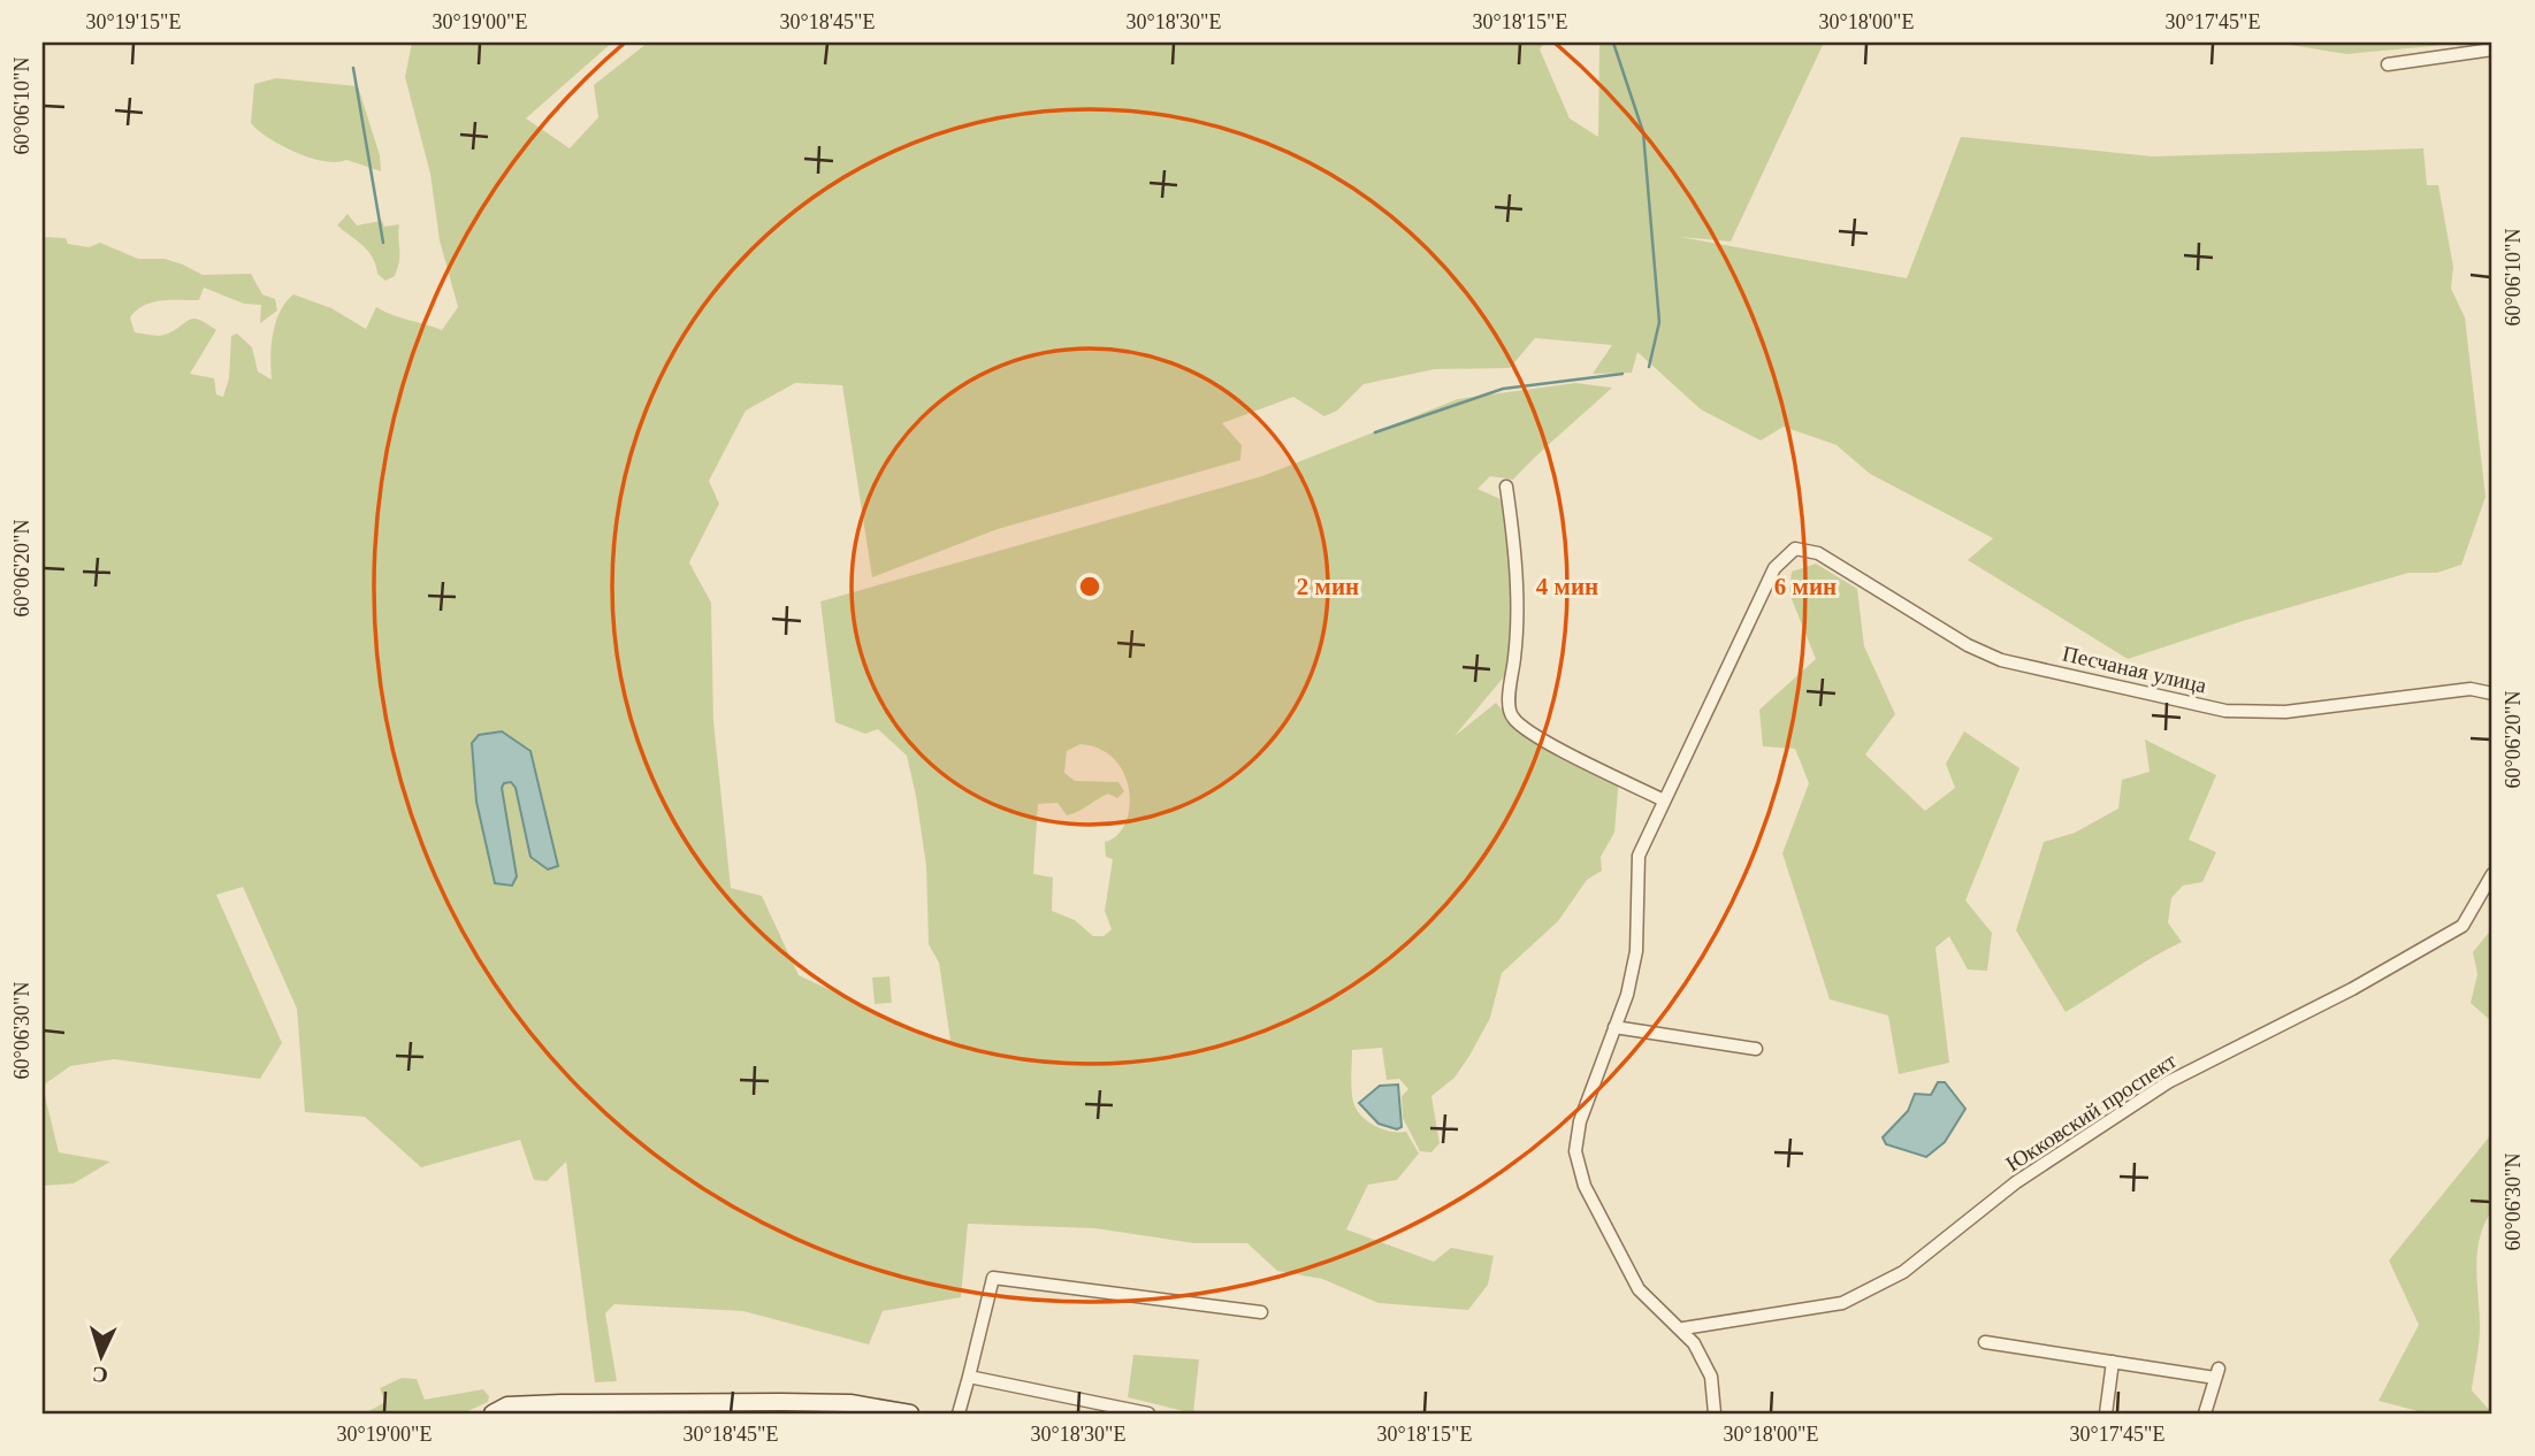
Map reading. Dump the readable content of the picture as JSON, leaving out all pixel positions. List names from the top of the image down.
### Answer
{
  "streets": {
    "street": ["Песчаная улица", "Юкковский проспект"]
  },
  "north": "bottom",
  "coordinates": [
    "30°19'15\"E",
    "30°19'00\"E",
    "30°18'45\"E",
    "30°18'30\"E",
    "30°18'15\"E",
    "30°18'00\"E",
    "30°17'45\"E",
    "60°06'10\"N",
    "60°06'20\"N",
    "60°06'30\"N"
  ],
  "rings": ["2 мин", "4 мин", "6 мин"]
}
